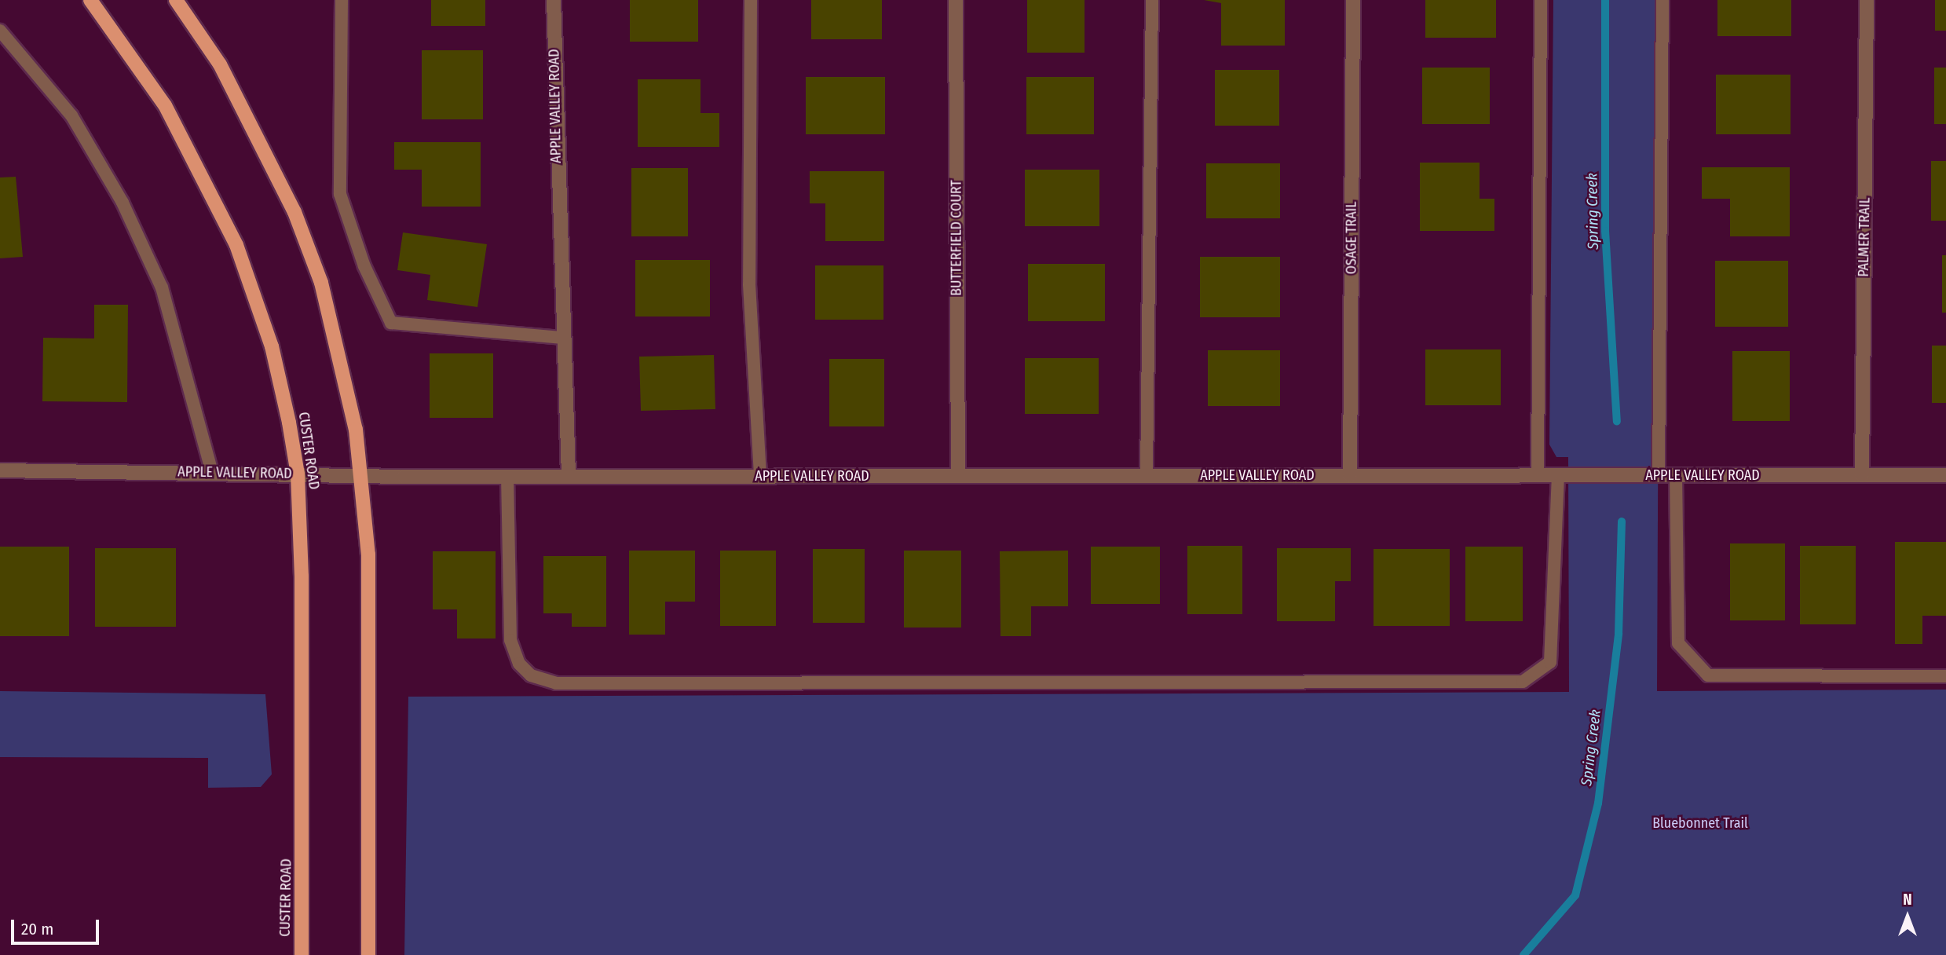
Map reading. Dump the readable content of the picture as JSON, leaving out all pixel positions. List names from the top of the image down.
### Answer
{
  "streets": {
    "main road": ["CUSTER ROAD"],
    "street": [
      "APPLE VALLEY ROAD",
      "PALMER TRAIL",
      "BUTTERFIELD COURT",
      "OSAGE TRAIL"
    ]
  },
  "crossings": [
    ["APPLE VALLEY ROAD", "PALMER TRAIL"],
    ["APPLE VALLEY ROAD", "BUTTERFIELD COURT"],
    ["APPLE VALLEY ROAD", "OSAGE TRAIL"],
    ["APPLE VALLEY ROAD", "CUSTER ROAD"]
  ],
  "water": ["Spring Creek"],
  "parks": ["Bluebonnet Trail"],
  "scale_bar": "20 m",
  "north": "top"
}
